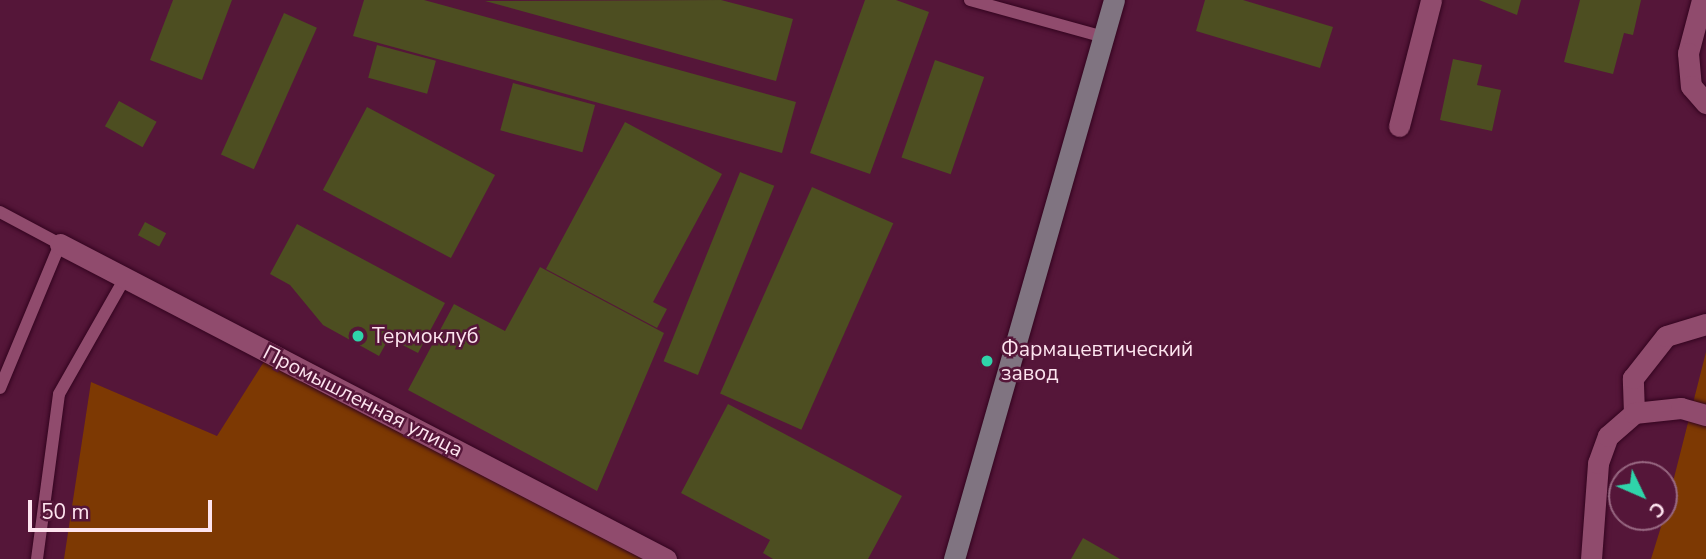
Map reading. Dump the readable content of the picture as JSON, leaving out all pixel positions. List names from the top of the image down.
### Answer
{
  "streets": {
    "street": ["Промышленная улица"]
  },
  "places": ["Термоклуб", "Фармацевтический завод"],
  "scale_bar": "50 m",
  "north": "bottom right"
}
